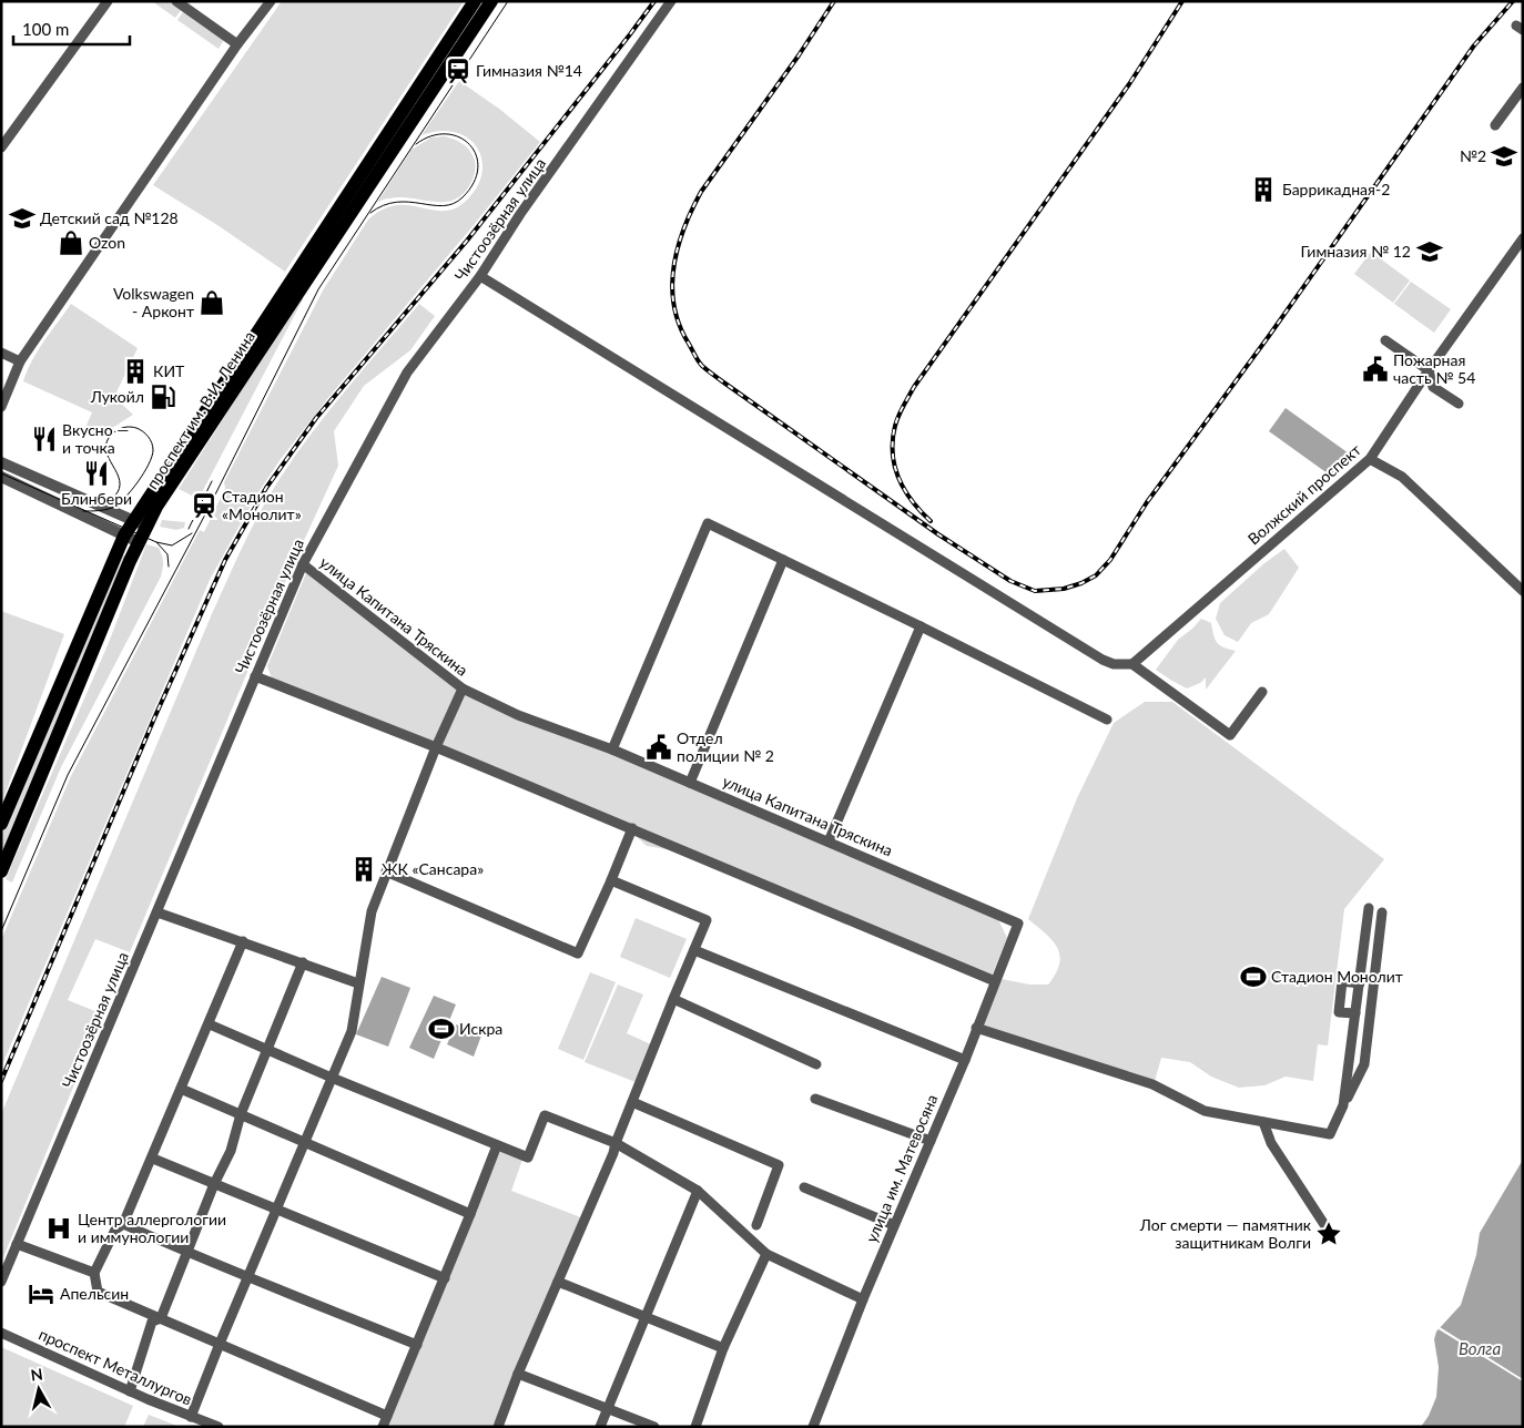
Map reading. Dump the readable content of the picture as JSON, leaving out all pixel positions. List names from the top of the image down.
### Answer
{
  "streets": {
    "main road": ["проспект им. В.И. Ленина"],
    "street": [
      "Чистоозёрная улица",
      "Волжский проспект",
      "улица Капитана Тряскина",
      "улица им. Матевосяна",
      "проспект Металлургов"
    ]
  },
  "crossings": [
    ["Чистоозёрная улица", "улица Капитана Тряскина"],
    ["улица Капитана Тряскина", "улица им. Матевосяна"]
  ],
  "water": ["Волга"],
  "places": {
    "station": ["Гимназия №14", "Стадион «Монолит»"],
    "school or university": ["№2", "Детский сад №128", "Гимназия № 12"],
    "building": ["Баррикадная-2", "КИТ", "ЖК «Сансара»"],
    "shop": ["Ozon", "Volkswagen - Арконт"],
    "public building": ["Пожарная часть № 54", "Отдел полиции № 2"],
    "fuel station": ["Лукойл"],
    "restaurant": ["Вкусно — и точка", "Блинбери"],
    "sports": ["Стадион Монолит", "Искра"],
    "hospital": ["Центр аллергологии и иммунологии"],
    "place": ["Лог смерти — памятник защитникам Волги"],
    "hotel": ["Апельсин"]
  },
  "scale_bar": "100 m",
  "north": "top"
}
